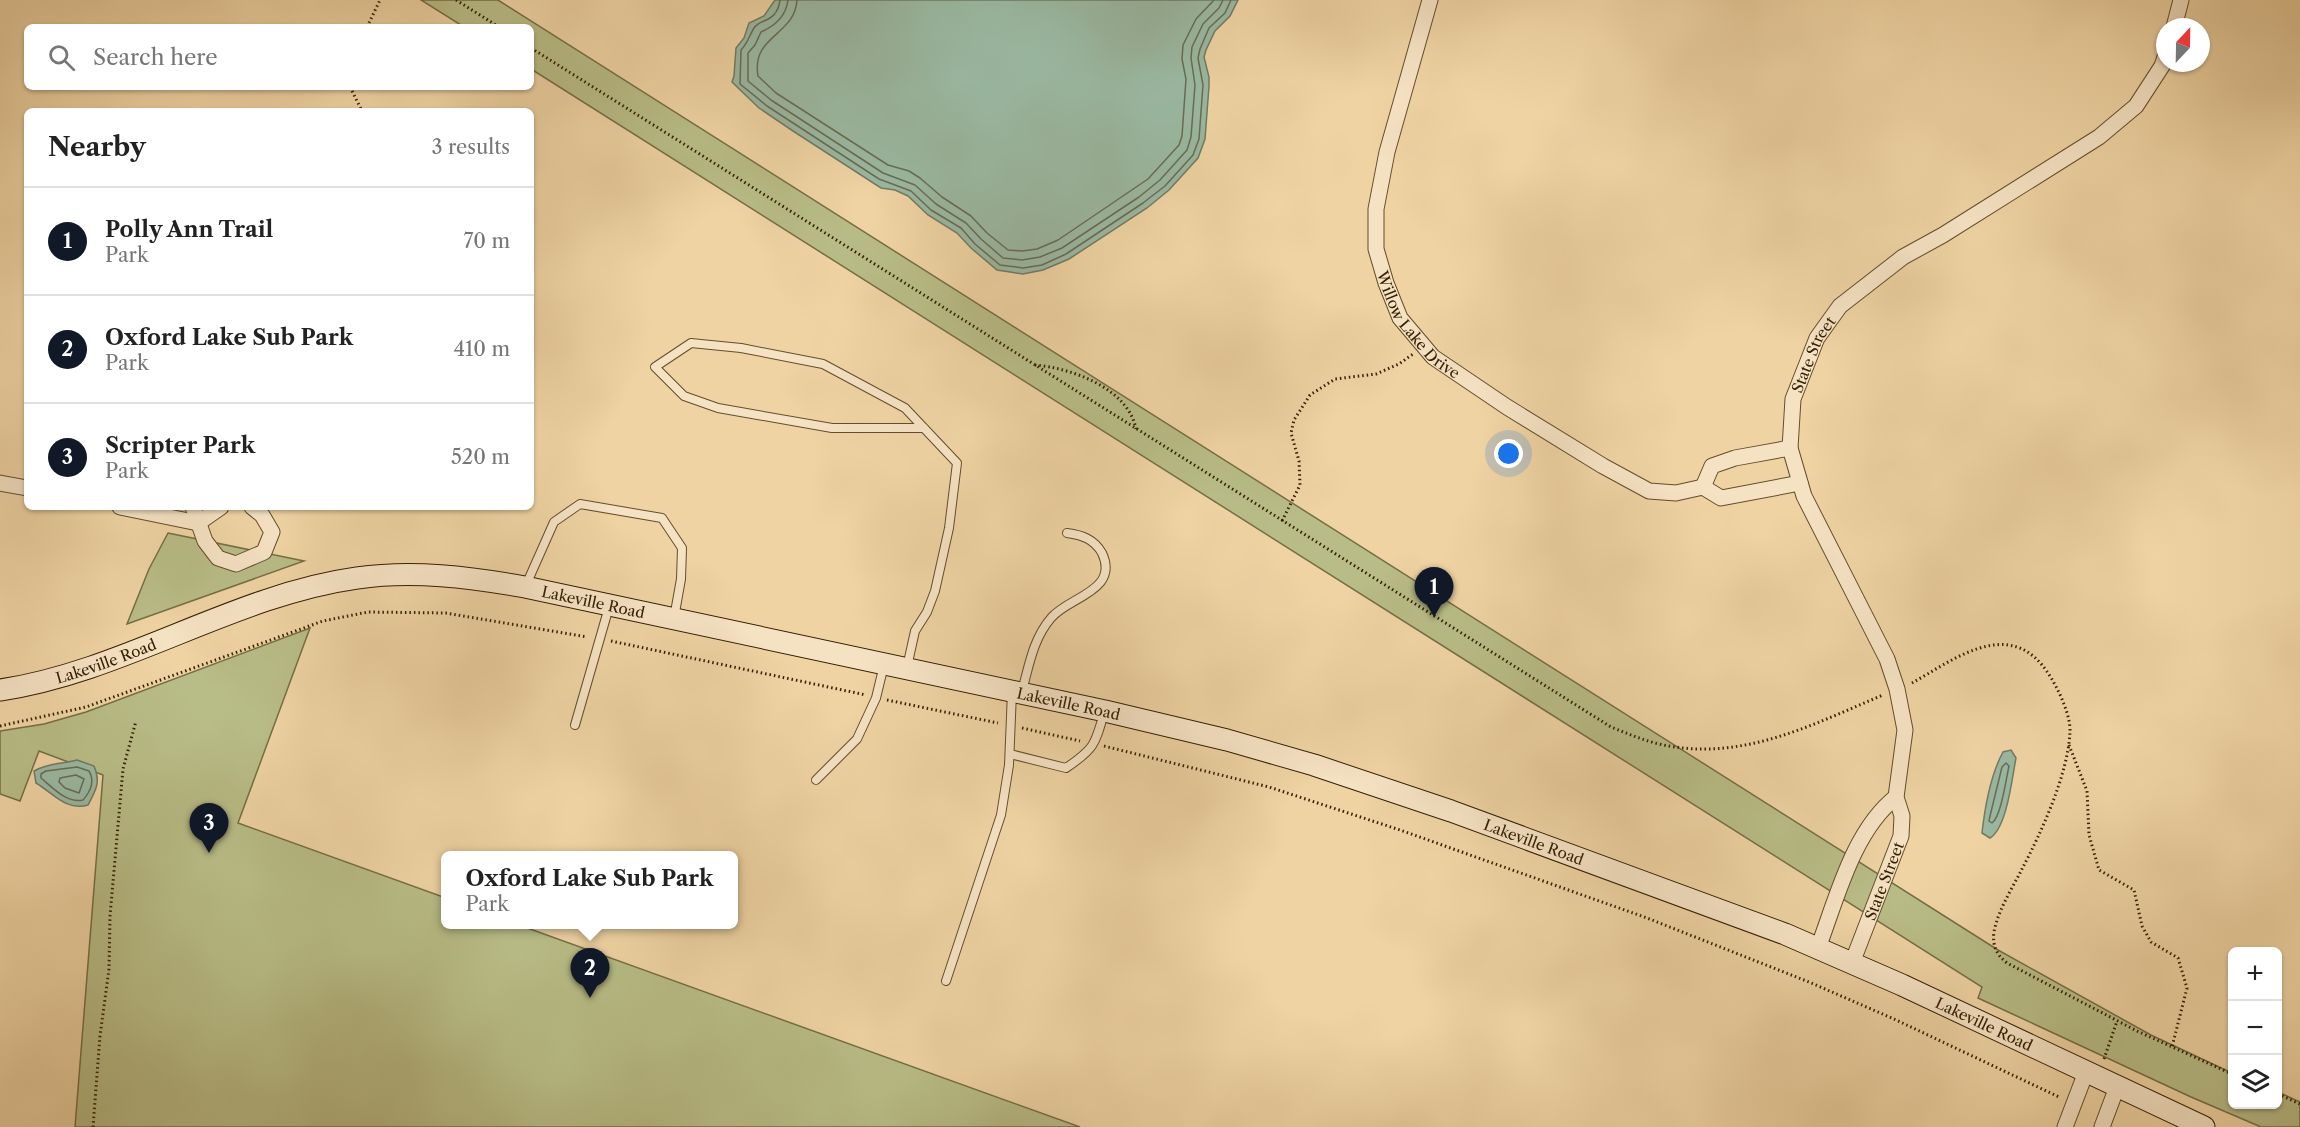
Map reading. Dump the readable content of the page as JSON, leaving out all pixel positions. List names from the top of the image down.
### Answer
{
  "streets": {
    "main road": ["Lakeville Road"],
    "street": ["Willow Lake Drive", "State Street"]
  },
  "crossings": [
    ["Willow Lake Drive", "State Street"],
    ["State Street", "Lakeville Road"]
  ],
  "north": "top",
  "page": {
    "search": "Search here",
    "heading": ["Nearby", "3 results"],
    "list": [
      {
        "mark": "1",
        "name": "Polly Ann Trail",
        "note": "Park",
        "value": "70 m"
      },
      {
        "mark": "2",
        "name": "Oxford Lake Sub Park",
        "note": "Park",
        "value": "410 m"
      },
      {
        "mark": "3",
        "name": "Scripter Park",
        "note": "Park",
        "value": "520 m"
      }
    ],
    "pins": ["1", "3", "2"],
    "popup": ["Oxford Lake Sub Park", "Park"],
    "map_buttons": ["+", "−"]
  }
}
